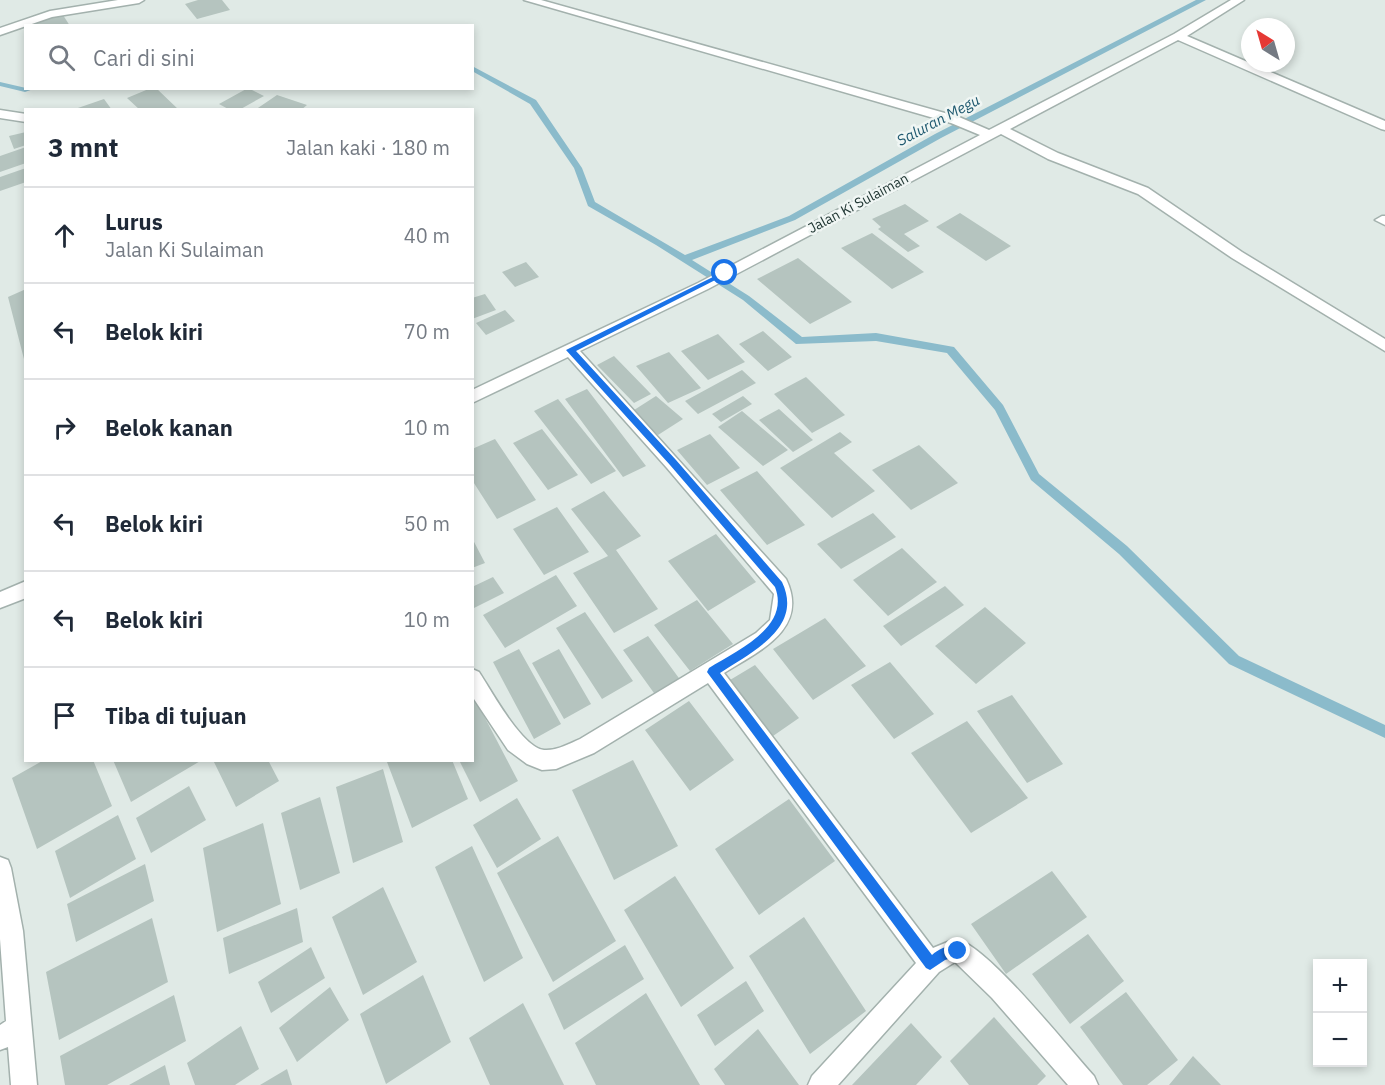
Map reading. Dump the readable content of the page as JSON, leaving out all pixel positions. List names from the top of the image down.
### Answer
{
  "streets": {
    "street": ["Jalan Ki Sulaiman"]
  },
  "water": ["Saluran Megu"],
  "north": "top left",
  "page": {
    "search": "Cari di sini",
    "heading": ["3 mnt", "Jalan kaki · 180 m"],
    "list": [
      ["Lurus", "Jalan Ki Sulaiman", "40 m"],
      ["Belok kiri", "70 m"],
      ["Belok kanan", "10 m"],
      ["Belok kiri", "50 m"],
      ["Belok kiri", "10 m"],
      "Tiba di tujuan"
    ],
    "map_buttons": ["+", "−"]
  }
}
